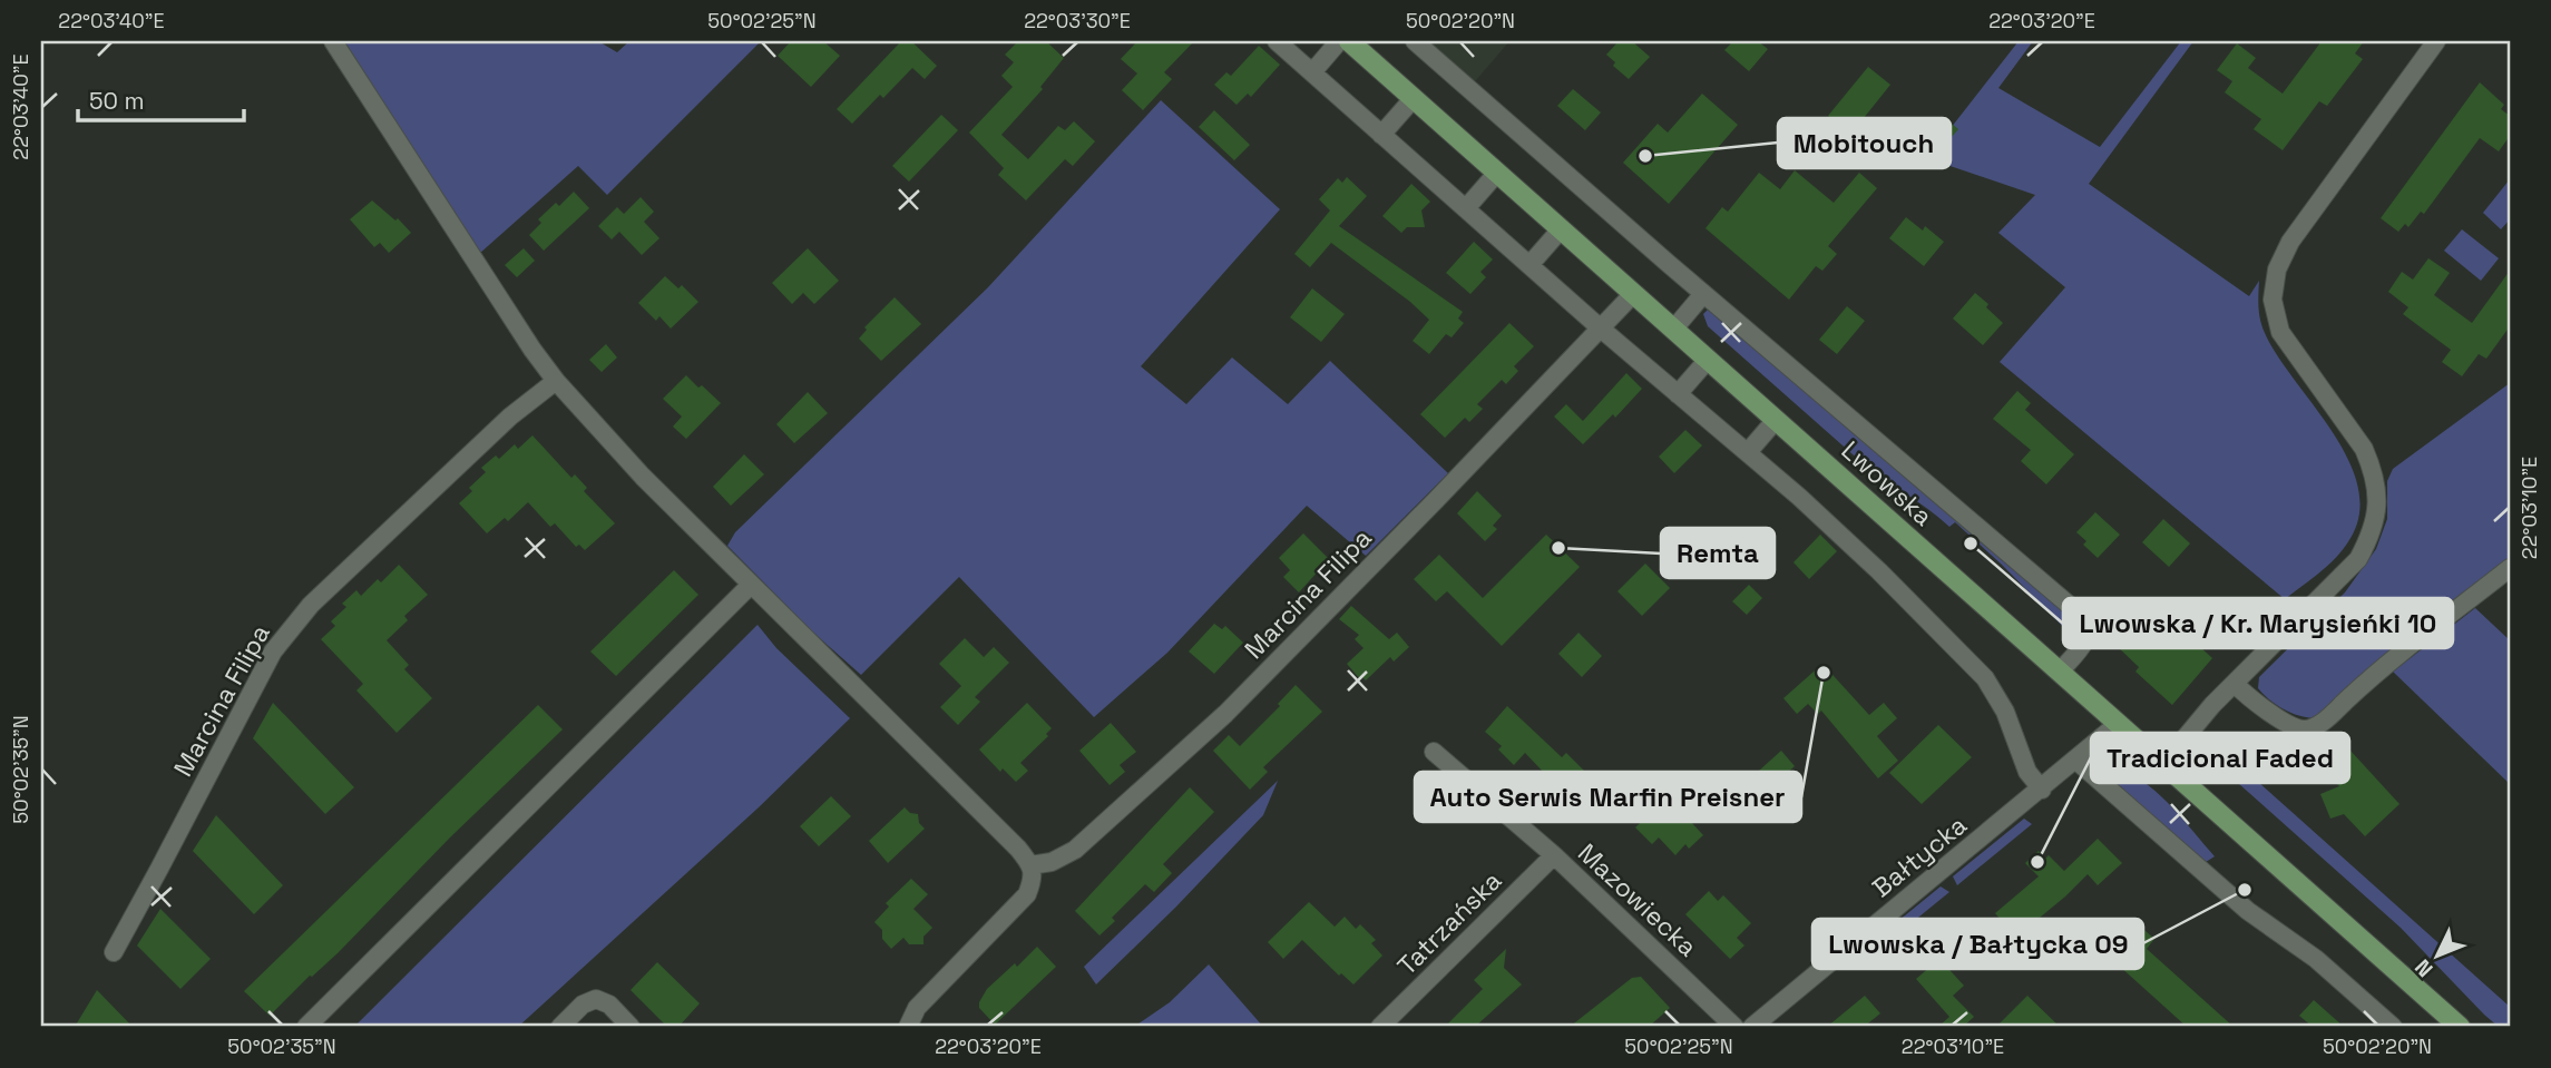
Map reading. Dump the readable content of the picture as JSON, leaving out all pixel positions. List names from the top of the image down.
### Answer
{
  "streets": {
    "main road": ["Lwowska"],
    "street": [
      "Marcina Filipa",
      "Bałtycka",
      "Mazowiecka",
      "Tatrzańska"
    ]
  },
  "crossings": [
    ["Lwowska", "Marcina Filipa"],
    ["Lwowska", "Bałtycka"],
    ["Mazowiecka", "Tatrzańska"]
  ],
  "places": [
    "Mobitouch",
    "Lwowska / Kr. Marysieńki 10",
    "Remta",
    "Auto Serwis Marfin Preisner",
    "Tradicional Faded",
    "Lwowska / Bałtycka 09"
  ],
  "scale_bar": "50 m",
  "north": "bottom left",
  "coordinates": [
    "22°03'40\"E",
    "50°02'25\"N",
    "22°03'30\"E",
    "50°02'20\"N",
    "22°03'20\"E",
    "22°03'10\"E",
    "50°02'35\"N"
  ]
}
